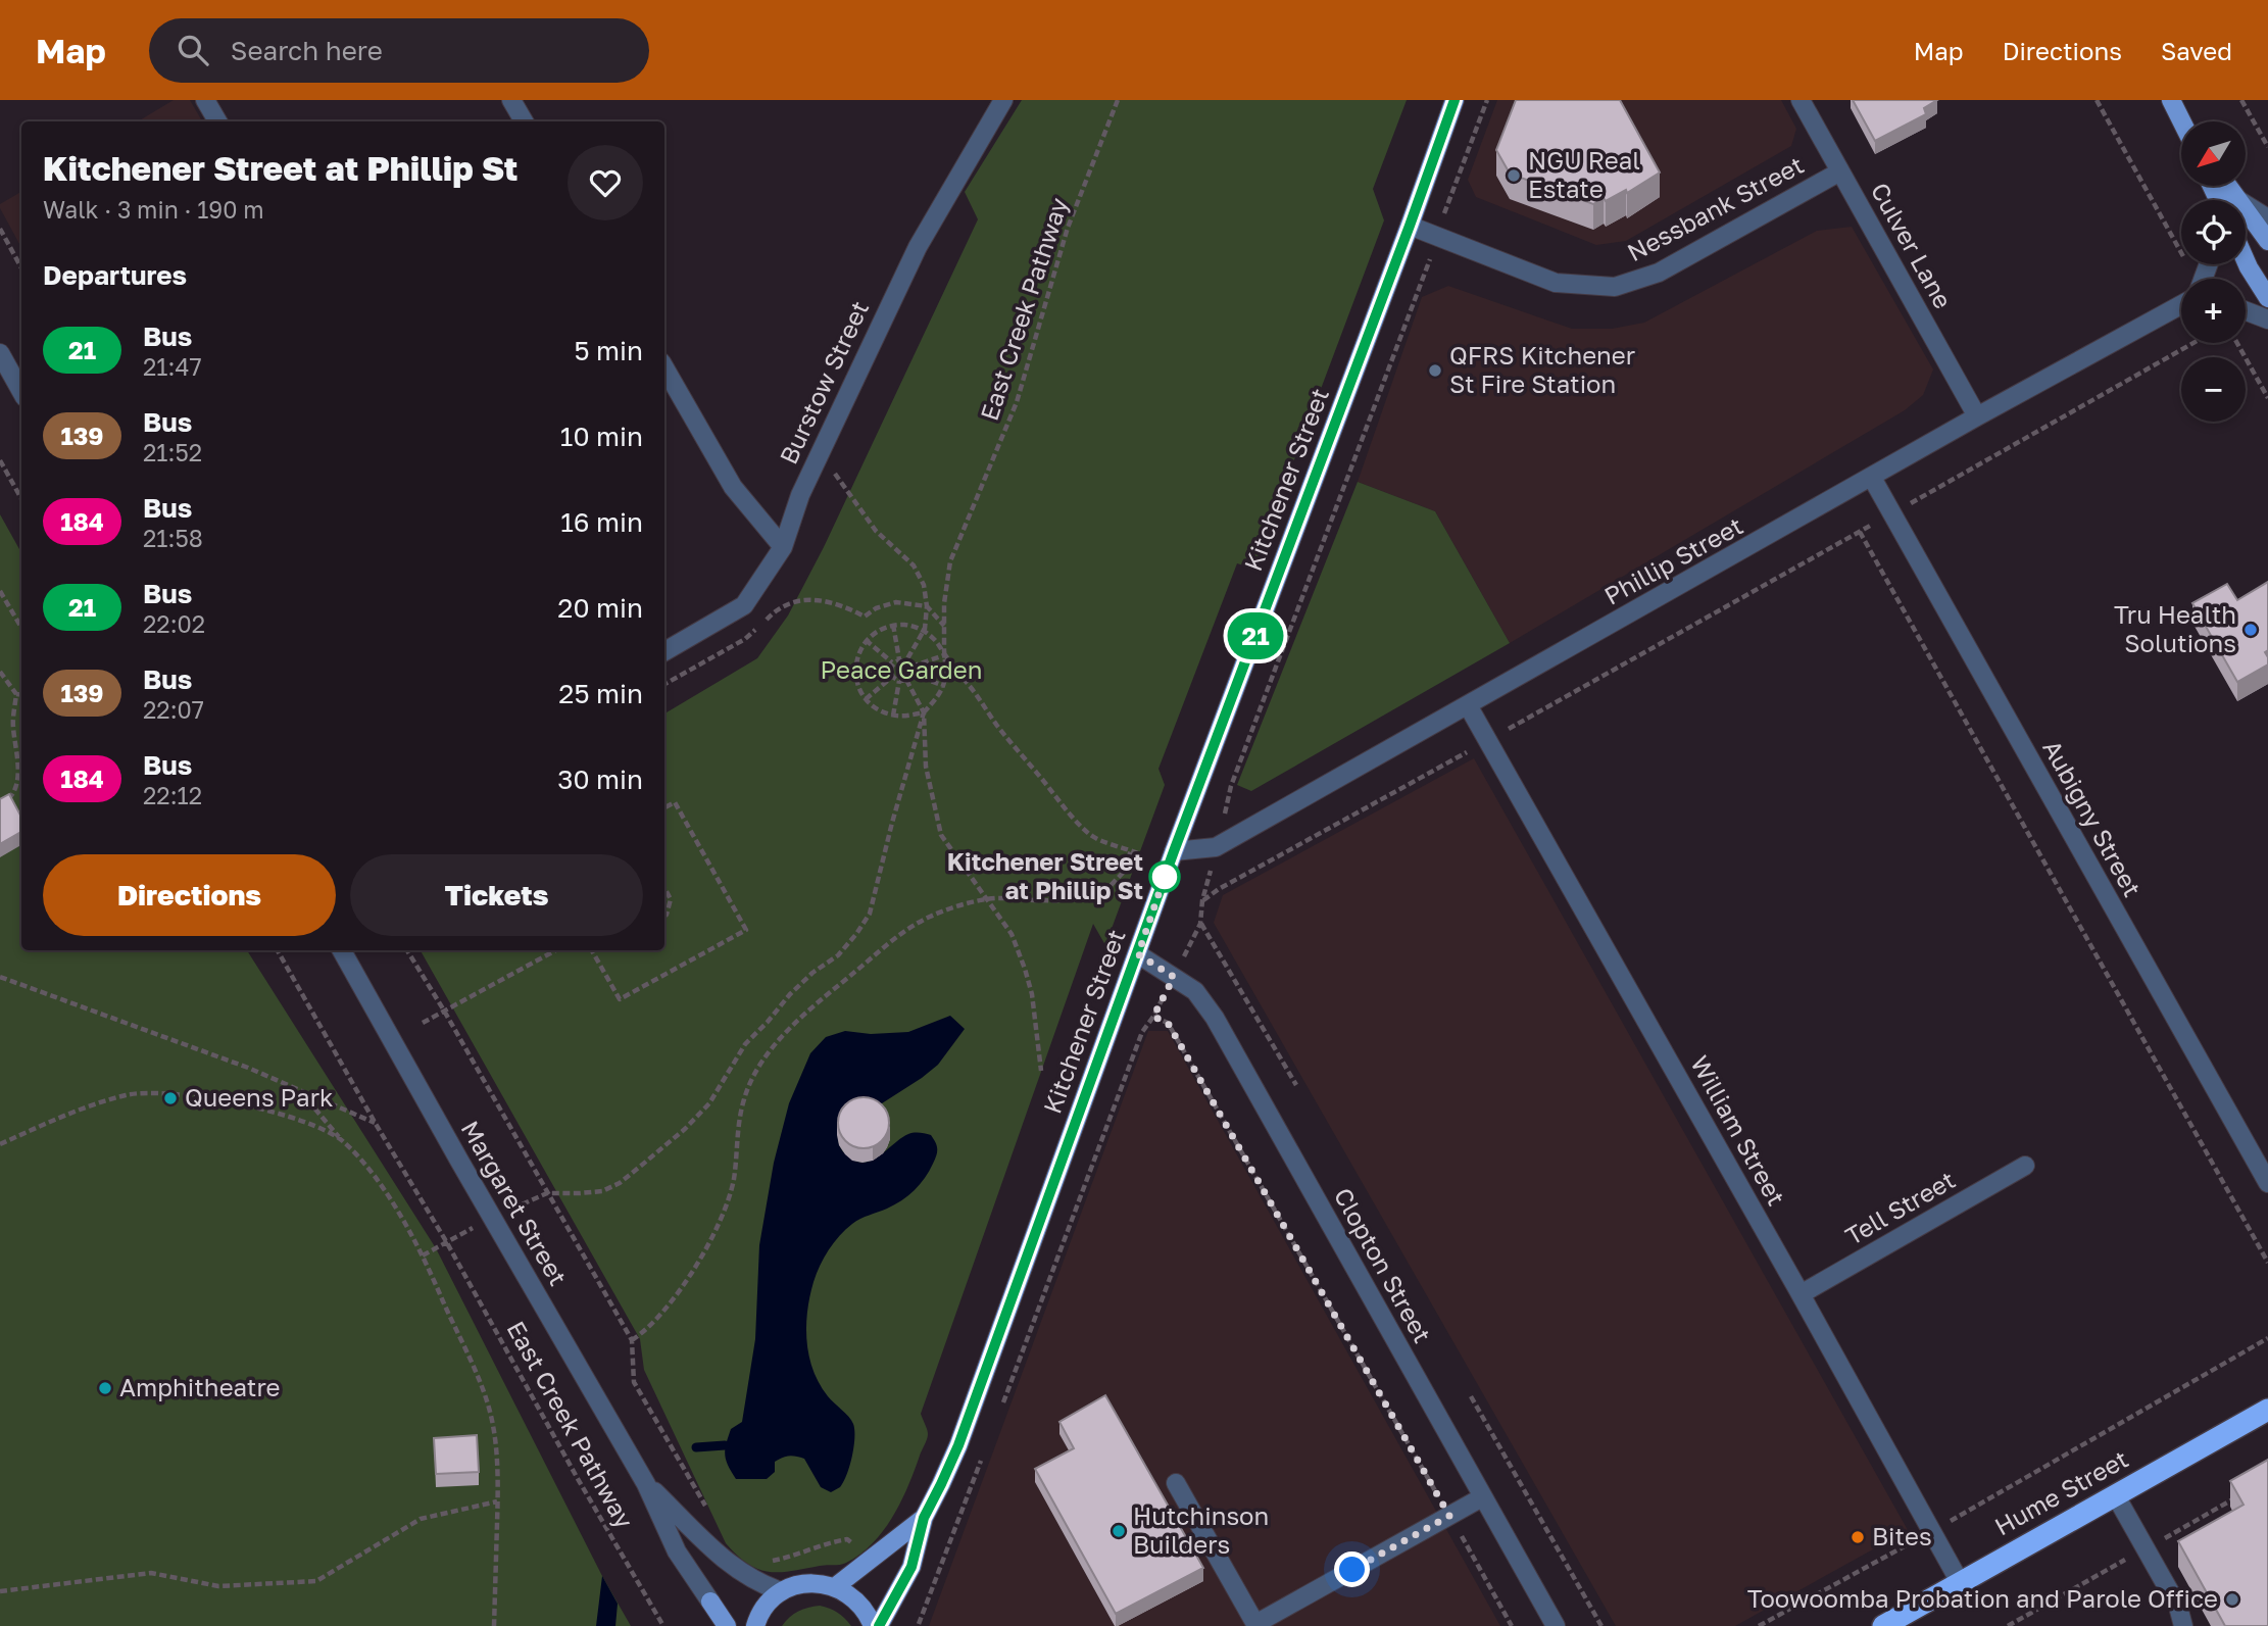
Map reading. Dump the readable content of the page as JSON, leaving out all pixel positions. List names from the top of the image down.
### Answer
{
  "streets": {
    "highway": ["Hume Street"],
    "main road": ["Kitchener Street"],
    "street": [
      "Nessbank Street",
      "Culver Lane",
      "Burstow Street",
      "Phillip Street",
      "Aubigny Street",
      "William Street",
      "Margaret Street",
      "Tell Street",
      "Clopton Street"
    ],
    "path": ["East Creek Pathway"]
  },
  "crossings": [
    ["Nessbank Street", "Culver Lane"],
    ["Nessbank Street", "Kitchener Street"],
    ["Culver Lane", "Phillip Street"],
    ["Kitchener Street", "Phillip Street"],
    ["Kitchener Street", "Clopton Street"],
    ["Phillip Street", "Aubigny Street"],
    ["Phillip Street", "William Street"],
    ["William Street", "Tell Street"],
    ["William Street", "Hume Street"]
  ],
  "parks": ["Peace Garden"],
  "places": [
    "NGU Real Estate",
    "QFRS Kitchener St Fire Station",
    "Tru Health Solutions",
    "Kitchener Street at Phillip St",
    "Queens Park",
    "Amphitheatre",
    "Hutchinson Builders",
    "Bites",
    "Toowoomba Probation and Parole Office"
  ],
  "lines": ["bus line 21"],
  "north": "bottom left",
  "page": {
    "header": "Map",
    "search": "Search here",
    "nav": ["Map", "Directions", "Saved"],
    "on_map": "21",
    "map_buttons": ["+", "−"],
    "heading": [
      ["Kitchener Street at Phillip St", "Walk · 3 min · 190 m"],
      "Departures"
    ],
    "list": [
      {
        "mark": "21",
        "name": "Bus",
        "note": "21:47",
        "value": "5 min"
      },
      {
        "mark": "139",
        "name": "Bus",
        "note": "21:52",
        "value": "10 min"
      },
      {
        "mark": "184",
        "name": "Bus",
        "note": "21:58",
        "value": "16 min"
      },
      {
        "mark": "21",
        "name": "Bus",
        "note": "22:02",
        "value": "20 min"
      },
      {
        "mark": "139",
        "name": "Bus",
        "note": "22:07",
        "value": "25 min"
      },
      {
        "mark": "184",
        "name": "Bus",
        "note": "22:12",
        "value": "30 min"
      }
    ],
    "buttons": ["Directions", "Tickets"]
  }
}
